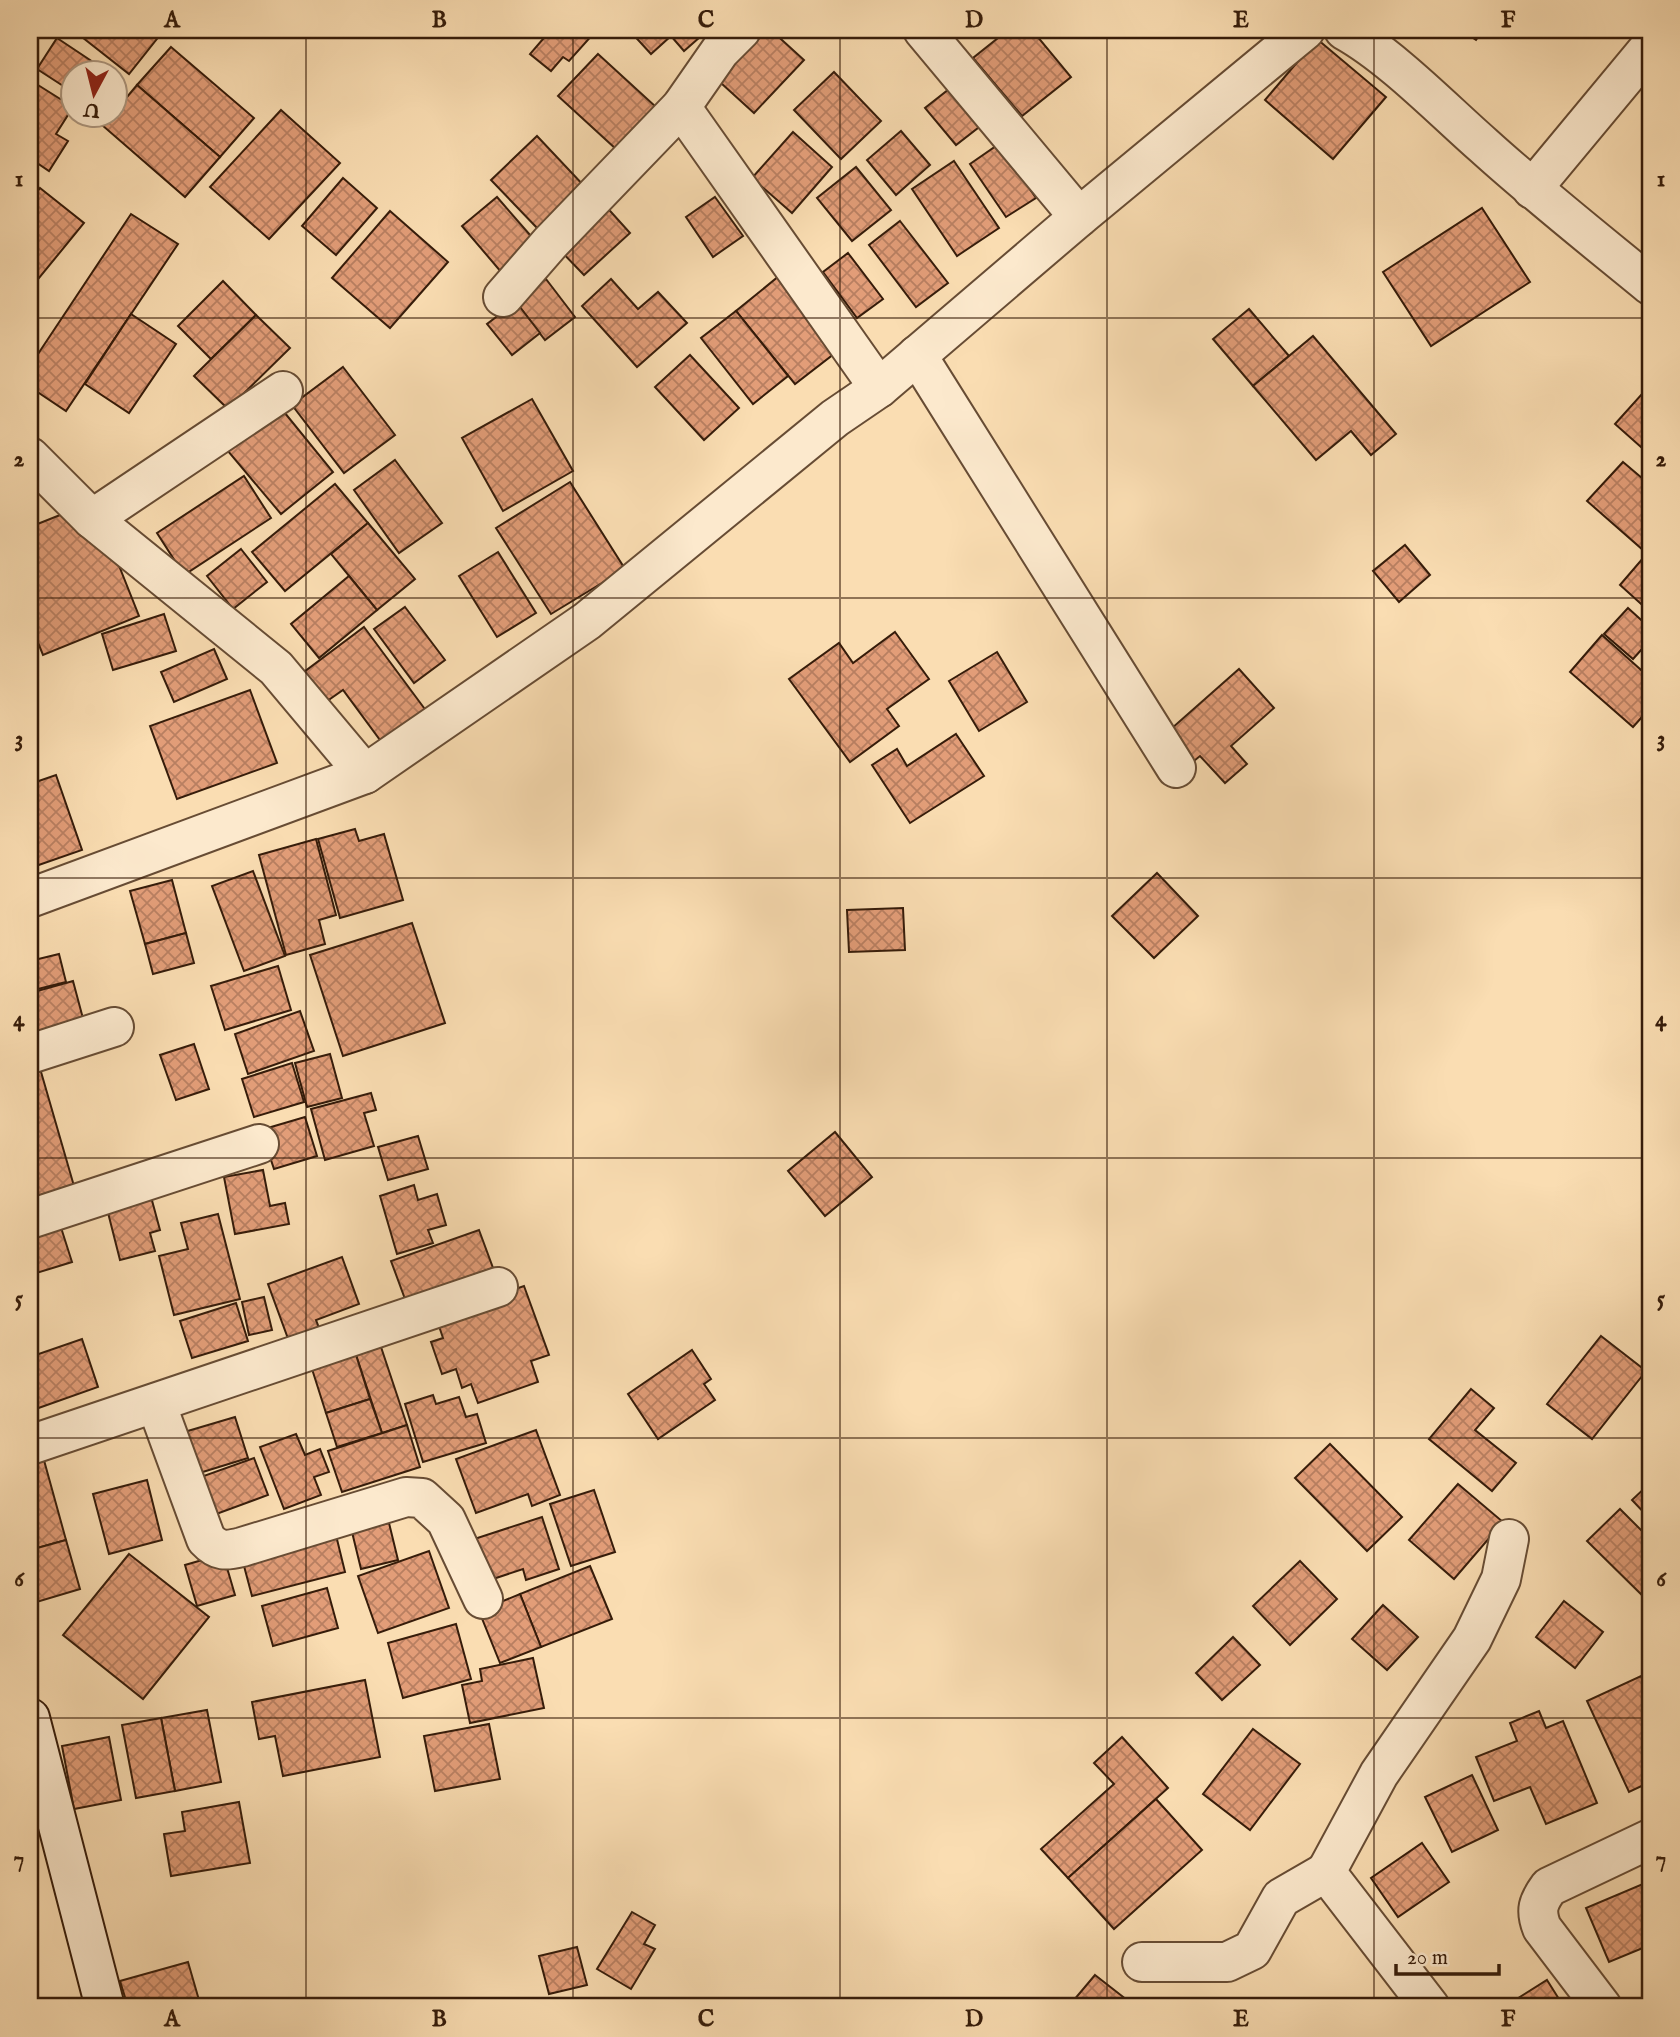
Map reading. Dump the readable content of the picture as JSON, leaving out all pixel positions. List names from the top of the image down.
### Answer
{
  "scale_bar": "20 m",
  "north": "bottom",
  "grid": {
    "columns": [
      "A",
      "B",
      "C",
      "D",
      "E",
      "F"
    ],
    "rows": [
      "1",
      "2",
      "3",
      "4",
      "5",
      "6",
      "7"
    ]
  }
}
